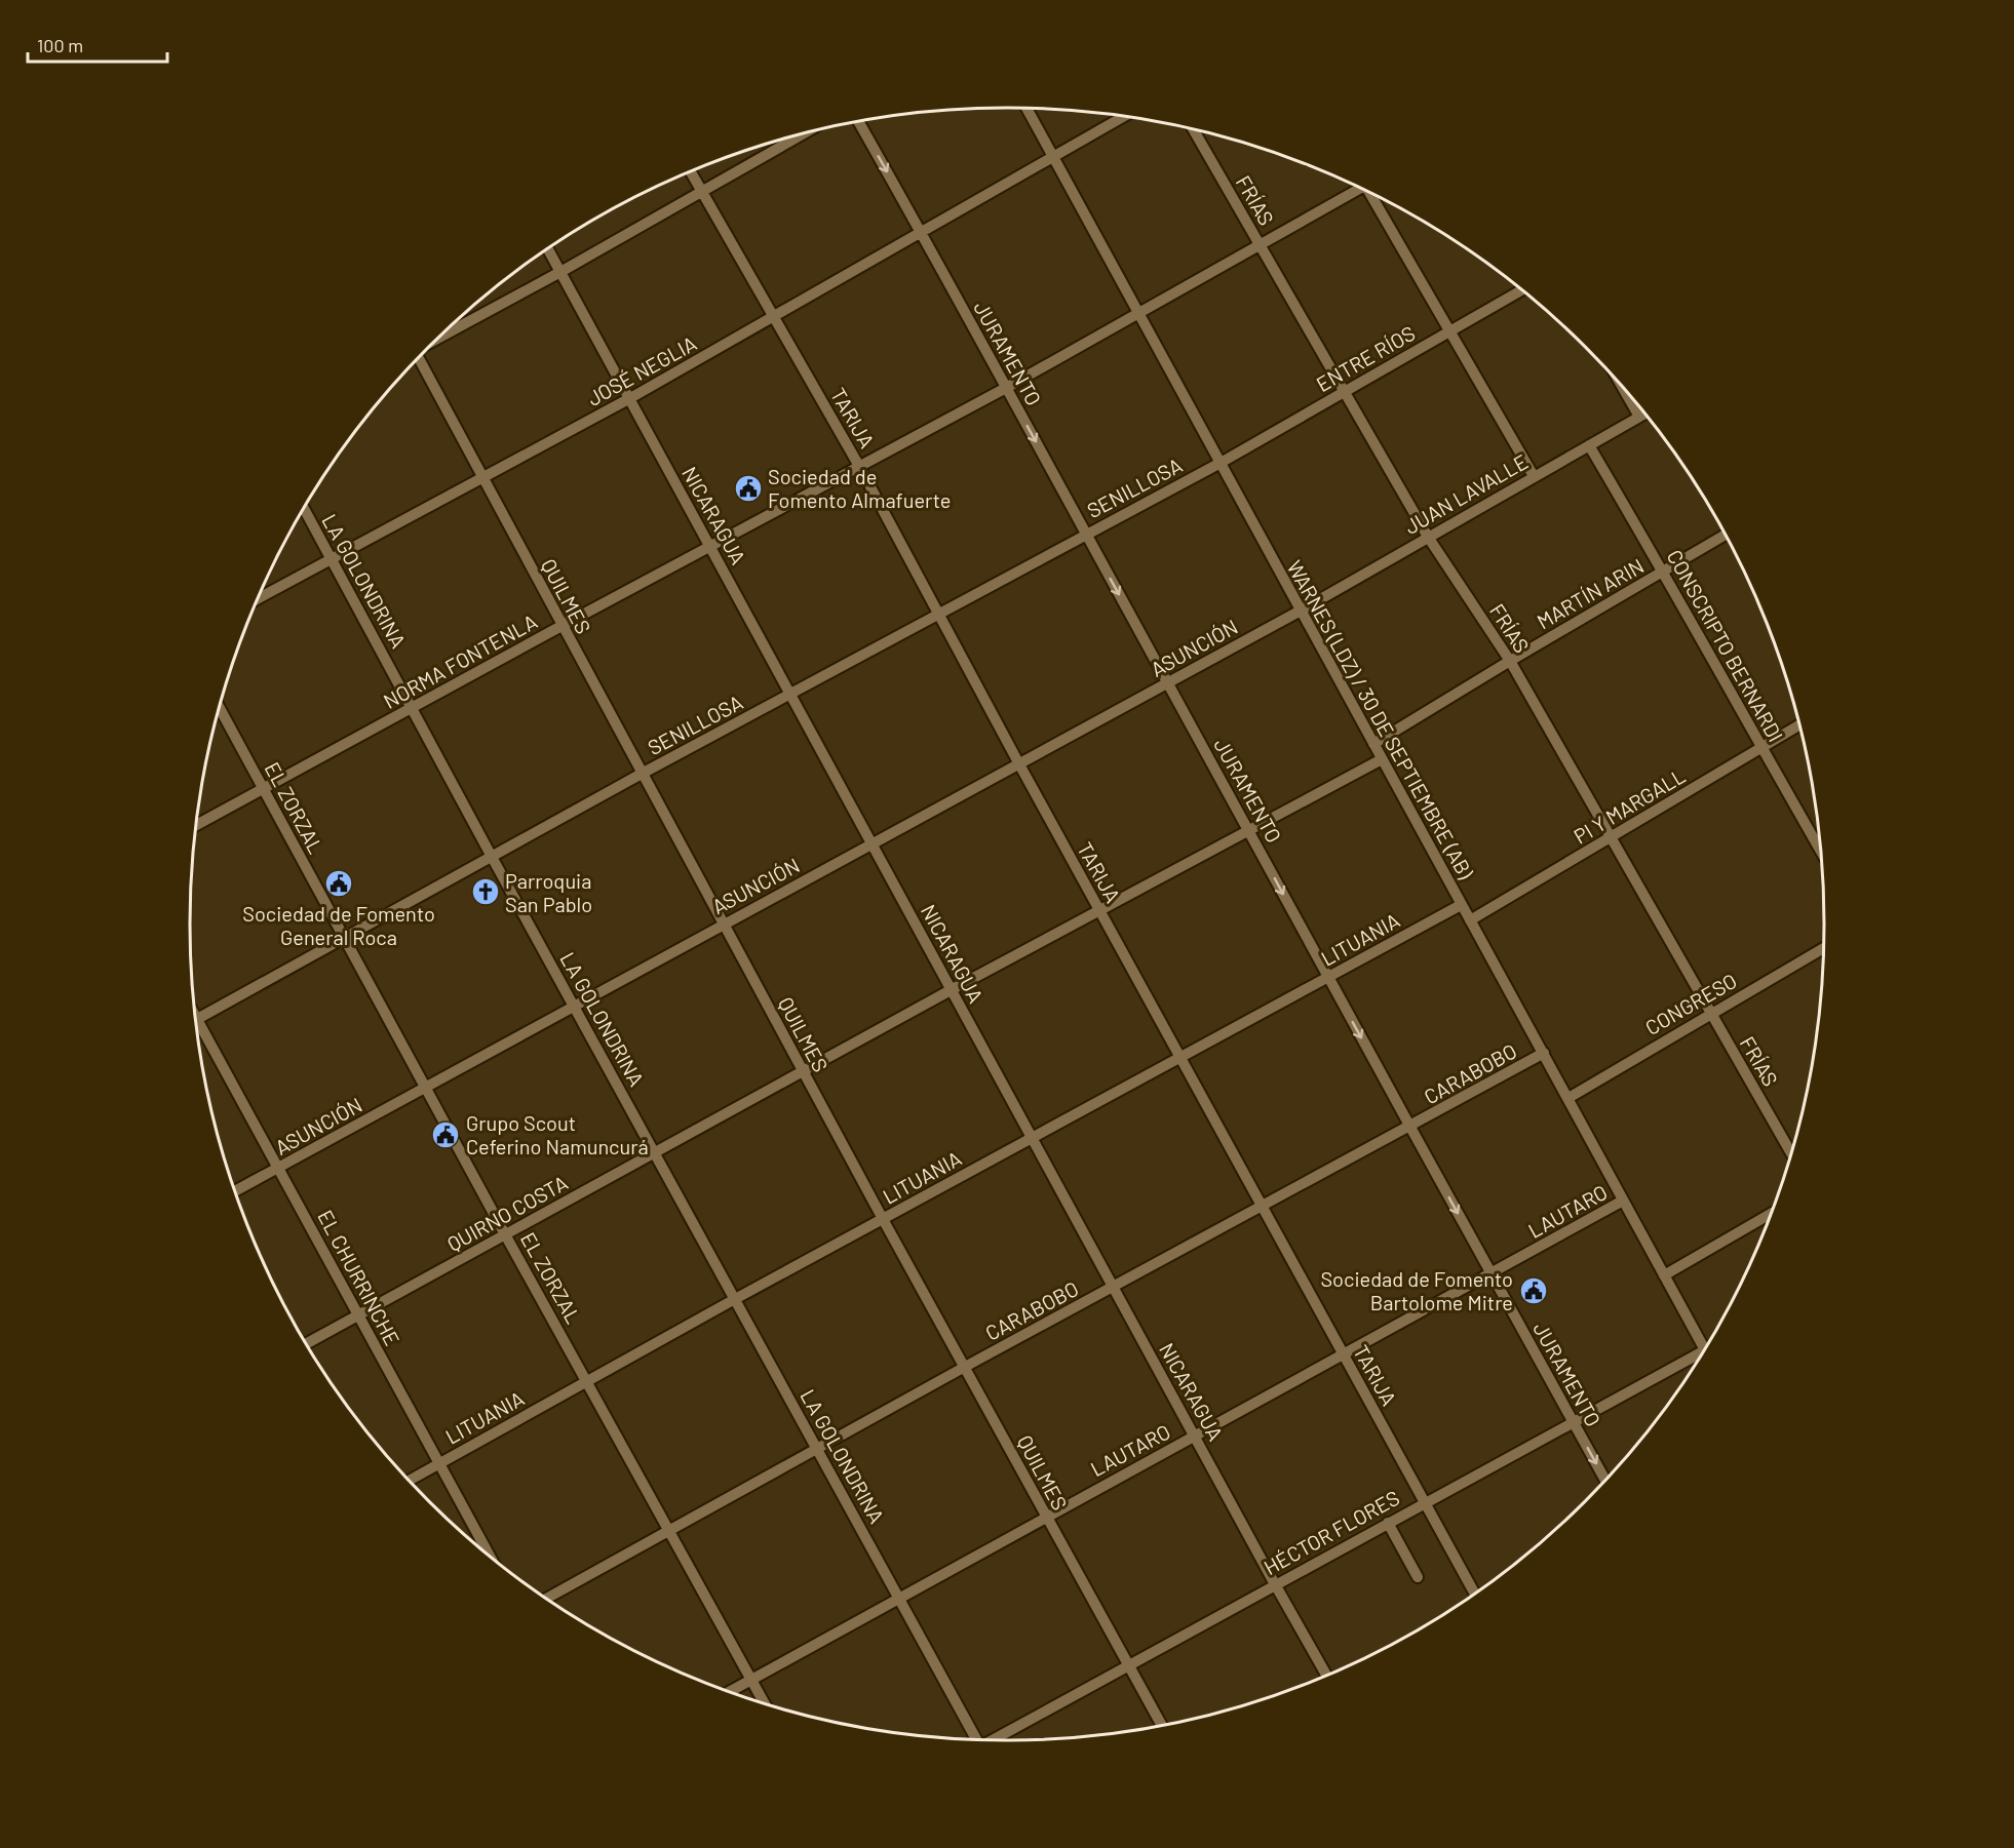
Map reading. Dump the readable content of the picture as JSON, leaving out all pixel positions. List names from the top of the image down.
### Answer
{
  "streets": {
    "street": [
      "FRÍAS",
      "JURAMENTO",
      "ENTRE RÍOS",
      "JOSÉ NEGLIA",
      "TARIJA",
      "SENILLOSA",
      "JUAN LAVALLE",
      "NICARAGUA",
      "LA GOLONDRINA",
      "MARTÍN ARIN",
      "QUILMES",
      "CONSCRIPTO BERNARDI",
      "ASUNCIÓN",
      "NORMA FONTENLA",
      "WARNES (LDZ) / 30 DE SEPTIEMBRE (AB)",
      "PI Y MARGALL",
      "EL ZORZAL",
      "LITUANIA",
      "CONGRESO",
      "CARABOBO",
      "LAUTARO",
      "QUIRNO COSTA",
      "EL CHURRINCHE",
      "HÉCTOR FLORES"
    ]
  },
  "crossings": [
    ["FRÍAS", "ENTRE RÍOS"],
    ["FRÍAS", "JUAN LAVALLE"],
    ["FRÍAS", "MARTÍN ARIN"],
    ["FRÍAS", "NORMA FONTENLA"],
    ["FRÍAS", "PI Y MARGALL"],
    ["FRÍAS", "CONGRESO"],
    ["JURAMENTO", "JOSÉ NEGLIA"],
    ["JURAMENTO", "SENILLOSA"],
    ["JURAMENTO", "ASUNCIÓN"],
    ["JURAMENTO", "NORMA FONTENLA"],
    ["JURAMENTO", "LITUANIA"],
    ["JURAMENTO", "CARABOBO"],
    ["JURAMENTO", "LAUTARO"],
    ["JURAMENTO", "QUIRNO COSTA"],
    ["JURAMENTO", "HÉCTOR FLORES"],
    ["ENTRE RÍOS", "SENILLOSA"],
    ["ENTRE RÍOS", "WARNES (LDZ) / 30 DE SEPTIEMBRE (AB)"],
    ["JOSÉ NEGLIA", "TARIJA"],
    ["JOSÉ NEGLIA", "NICARAGUA"],
    ["JOSÉ NEGLIA", "LA GOLONDRINA"],
    ["JOSÉ NEGLIA", "QUILMES"],
    ["JOSÉ NEGLIA", "WARNES (LDZ) / 30 DE SEPTIEMBRE (AB)"],
    ["TARIJA", "SENILLOSA"],
    ["TARIJA", "ASUNCIÓN"],
    ["TARIJA", "NORMA FONTENLA"],
    ["TARIJA", "LITUANIA"],
    ["TARIJA", "CARABOBO"],
    ["TARIJA", "LAUTARO"],
    ["TARIJA", "QUIRNO COSTA"],
    ["TARIJA", "HÉCTOR FLORES"],
    ["SENILLOSA", "NICARAGUA"],
    ["SENILLOSA", "LA GOLONDRINA"],
    ["SENILLOSA", "QUILMES"],
    ["SENILLOSA", "WARNES (LDZ) / 30 DE SEPTIEMBRE (AB)"],
    ["SENILLOSA", "EL ZORZAL"],
    ["JUAN LAVALLE", "CONSCRIPTO BERNARDI"],
    ["JUAN LAVALLE", "ASUNCIÓN"],
    ["JUAN LAVALLE", "WARNES (LDZ) / 30 DE SEPTIEMBRE (AB)"],
    ["NICARAGUA", "ASUNCIÓN"],
    ["NICARAGUA", "NORMA FONTENLA"],
    ["NICARAGUA", "LITUANIA"],
    ["NICARAGUA", "CARABOBO"],
    ["NICARAGUA", "LAUTARO"],
    ["NICARAGUA", "QUIRNO COSTA"],
    ["NICARAGUA", "HÉCTOR FLORES"],
    ["LA GOLONDRINA", "ASUNCIÓN"],
    ["LA GOLONDRINA", "NORMA FONTENLA"],
    ["LA GOLONDRINA", "LITUANIA"],
    ["LA GOLONDRINA", "CARABOBO"],
    ["LA GOLONDRINA", "LAUTARO"],
    ["LA GOLONDRINA", "QUIRNO COSTA"],
    ["MARTÍN ARIN", "CONSCRIPTO BERNARDI"],
    ["MARTÍN ARIN", "WARNES (LDZ) / 30 DE SEPTIEMBRE (AB)"],
    ["QUILMES", "ASUNCIÓN"],
    ["QUILMES", "NORMA FONTENLA"],
    ["QUILMES", "LITUANIA"],
    ["QUILMES", "CARABOBO"],
    ["QUILMES", "LAUTARO"],
    ["QUILMES", "QUIRNO COSTA"],
    ["QUILMES", "HÉCTOR FLORES"],
    ["CONSCRIPTO BERNARDI", "PI Y MARGALL"],
    ["ASUNCIÓN", "WARNES (LDZ) / 30 DE SEPTIEMBRE (AB)"],
    ["ASUNCIÓN", "EL ZORZAL"],
    ["ASUNCIÓN", "EL CHURRINCHE"],
    ["NORMA FONTENLA", "WARNES (LDZ) / 30 DE SEPTIEMBRE (AB)"],
    ["NORMA FONTENLA", "EL ZORZAL"],
    ["WARNES (LDZ) / 30 DE SEPTIEMBRE (AB)", "PI Y MARGALL"],
    ["WARNES (LDZ) / 30 DE SEPTIEMBRE (AB)", "LITUANIA"],
    ["WARNES (LDZ) / 30 DE SEPTIEMBRE (AB)", "CONGRESO"],
    ["WARNES (LDZ) / 30 DE SEPTIEMBRE (AB)", "CARABOBO"],
    ["WARNES (LDZ) / 30 DE SEPTIEMBRE (AB)", "LAUTARO"],
    ["WARNES (LDZ) / 30 DE SEPTIEMBRE (AB)", "QUIRNO COSTA"],
    ["EL ZORZAL", "LITUANIA"],
    ["EL ZORZAL", "CARABOBO"],
    ["EL ZORZAL", "LAUTARO"],
    ["EL ZORZAL", "QUIRNO COSTA"],
    ["LITUANIA", "EL CHURRINCHE"],
    ["QUIRNO COSTA", "EL CHURRINCHE"]
  ],
  "one_way": ["JURAMENTO"],
  "places": {
    "public building": [
      "Sociedad de Fomento Almafuerte",
      "Sociedad de Fomento General Roca",
      "Grupo Scout Ceferino Namuncurá",
      "Sociedad de Fomento Bartolome Mitre"
    ],
    "church": ["Parroquia San Pablo"]
  },
  "scale_bar": "100 m"
}
